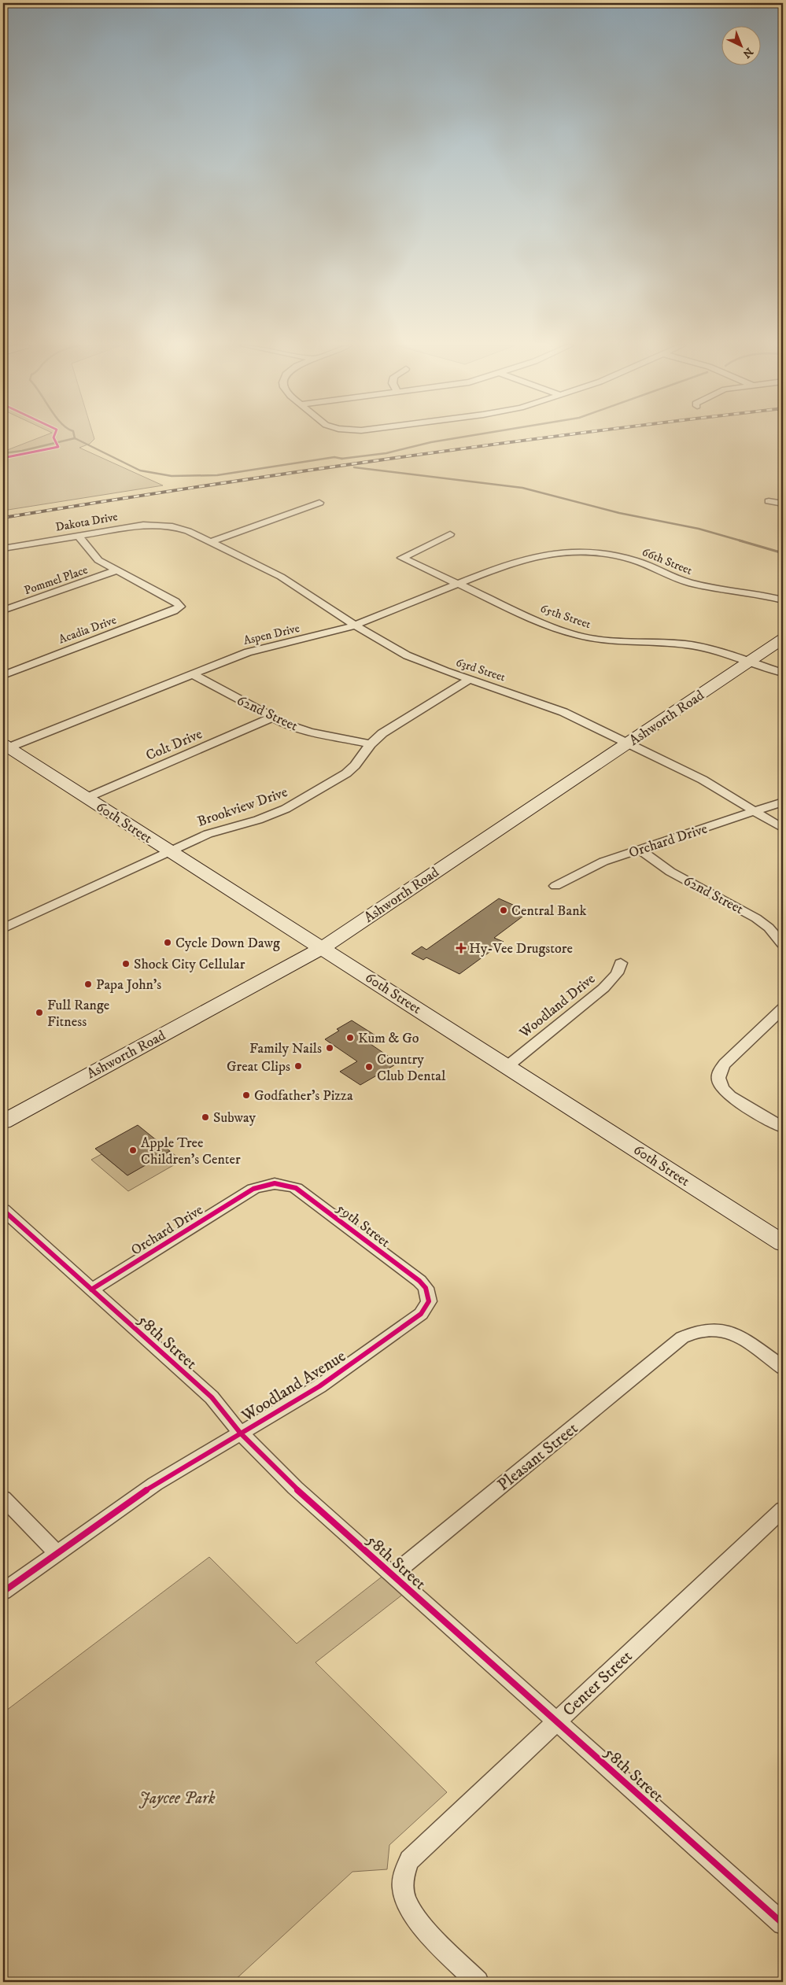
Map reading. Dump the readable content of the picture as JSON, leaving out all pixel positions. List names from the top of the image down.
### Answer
{
  "streets": {
    "main road": ["Ashworth Road", "60th Street"],
    "street": [
      "Dakota Drive",
      "66th Street",
      "Pommel Place",
      "65th Street",
      "Acadia Drive",
      "Aspen Drive",
      "63rd Street",
      "62nd Street",
      "Colt Drive",
      "Brookview Drive",
      "Orchard Drive",
      "Woodland Drive",
      "59th Street",
      "58th Street",
      "Woodland Avenue",
      "Pleasant Street",
      "Center Street"
    ]
  },
  "crossings": [
    ["Dakota Drive", "63rd Street"],
    ["66th Street", "Aspen Drive"],
    ["65th Street", "Aspen Drive"],
    ["65th Street", "Ashworth Road"],
    ["Aspen Drive", "63rd Street"],
    ["Aspen Drive", "62nd Street"],
    ["Aspen Drive", "60th Street"],
    ["63rd Street", "Ashworth Road"],
    ["63rd Street", "Brookview Drive"],
    ["63rd Street", "Orchard Drive"],
    ["62nd Street", "Colt Drive"],
    ["62nd Street", "Brookview Drive"],
    ["62nd Street", "Orchard Drive"],
    ["Ashworth Road", "60th Street"],
    ["Colt Drive", "60th Street"],
    ["Brookview Drive", "60th Street"],
    ["60th Street", "Woodland Drive"],
    ["Orchard Drive", "59th Street"],
    ["Orchard Drive", "58th Street"],
    ["59th Street", "Woodland Avenue"],
    ["58th Street", "Woodland Avenue"],
    ["58th Street", "Pleasant Street"],
    ["58th Street", "Center Street"]
  ],
  "parks": ["Jaycee Park"],
  "places": {
    "other": [
      "Central Bank",
      "Cycle Down Dawg",
      "Shock City Cellular",
      "Papa John's",
      "Full Range Fitness",
      "Kum & Go",
      "Family Nails",
      "Great Clips",
      "Country Club Dental",
      "Godfather's Pizza",
      "Subway",
      "Apple Tree Children's Center"
    ],
    "health": ["Hy-Vee Drugstore"]
  },
  "north": "bottom right"
}
